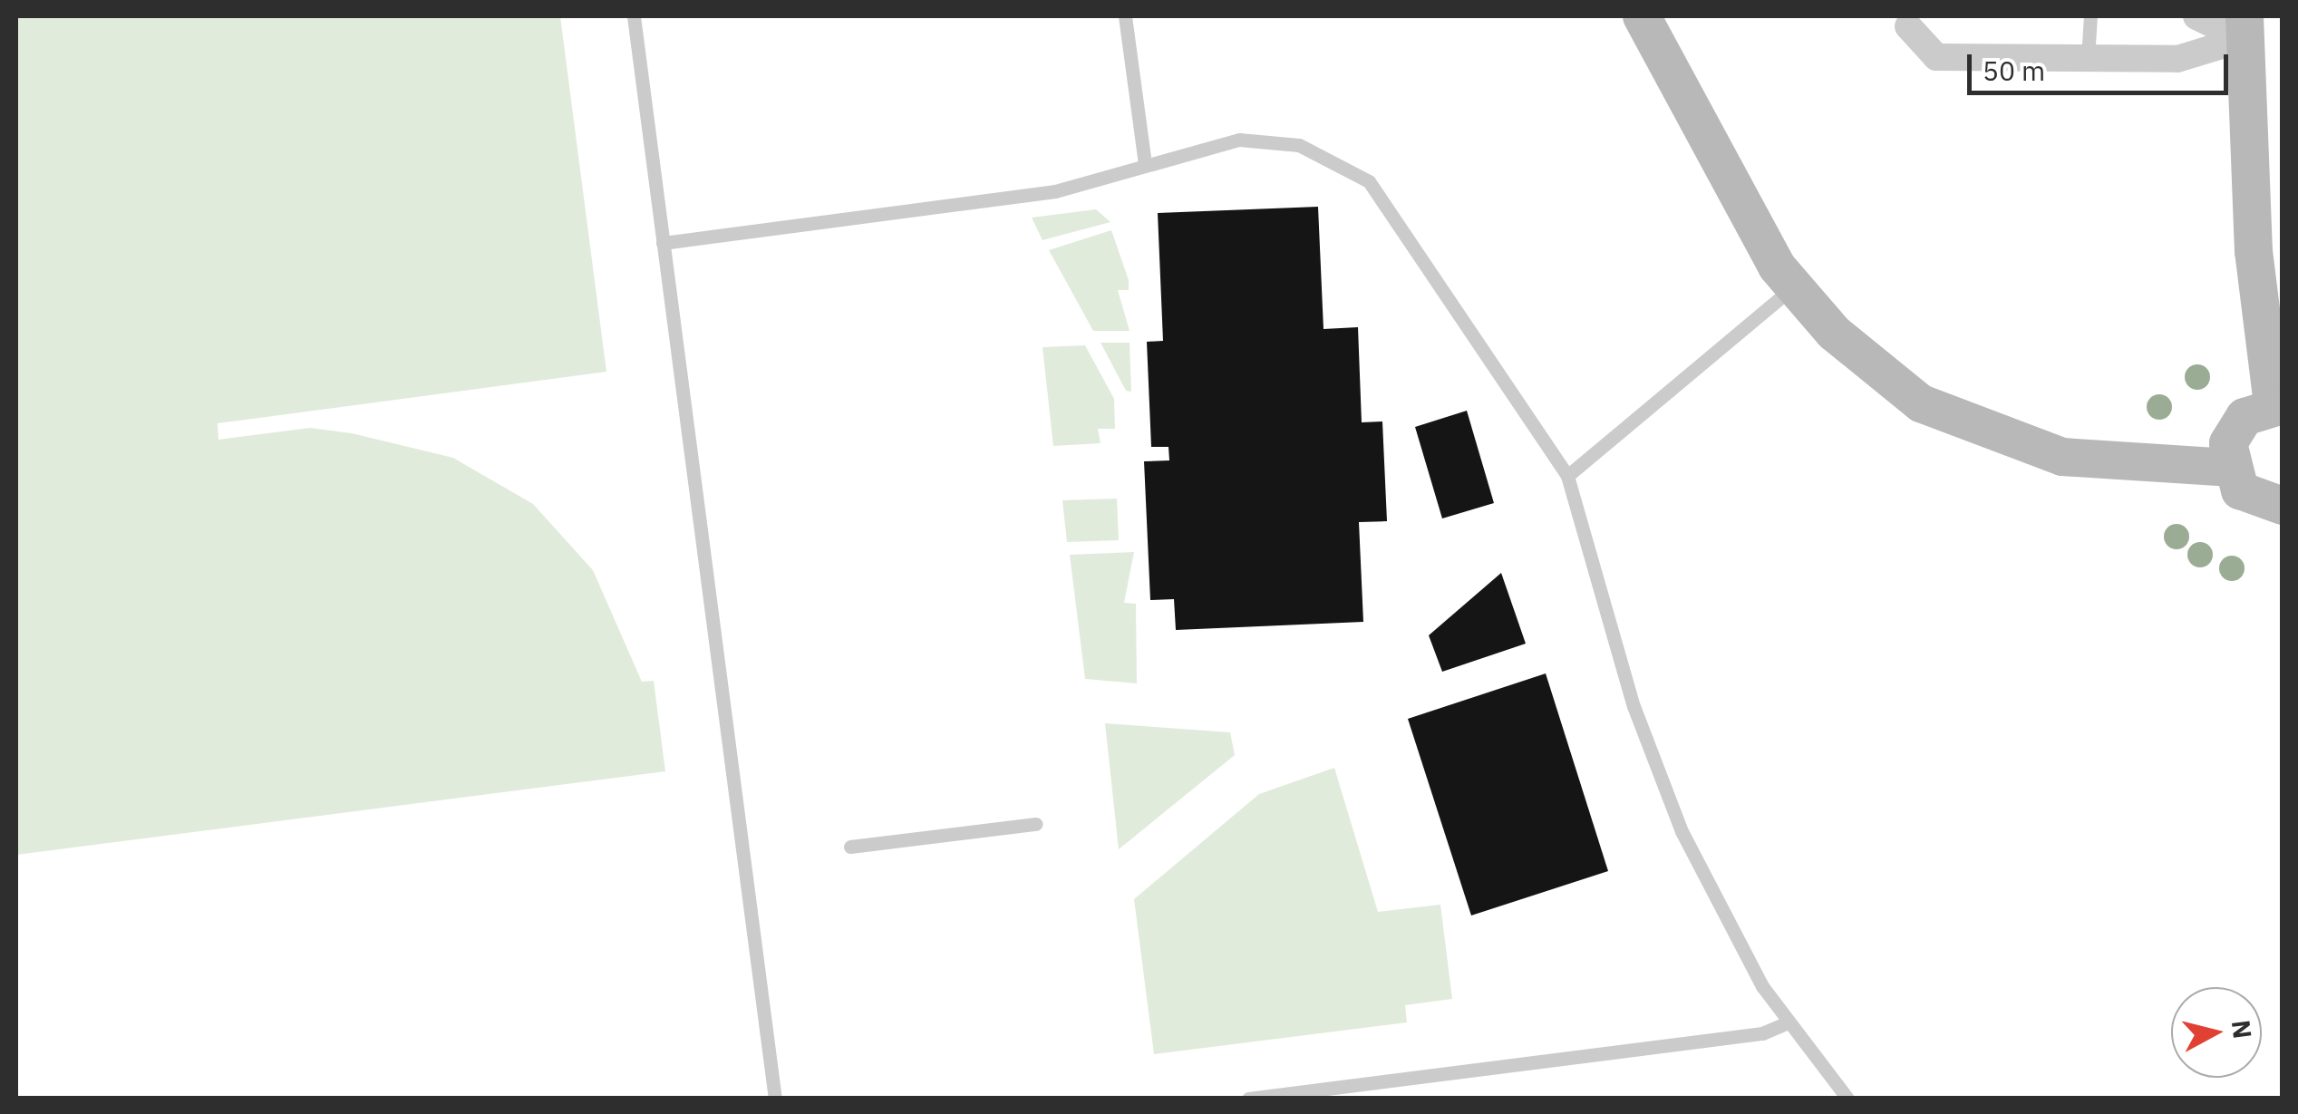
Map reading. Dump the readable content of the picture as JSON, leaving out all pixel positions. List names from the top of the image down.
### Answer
{
  "scale_bar": "50 m",
  "north": "right"
}
